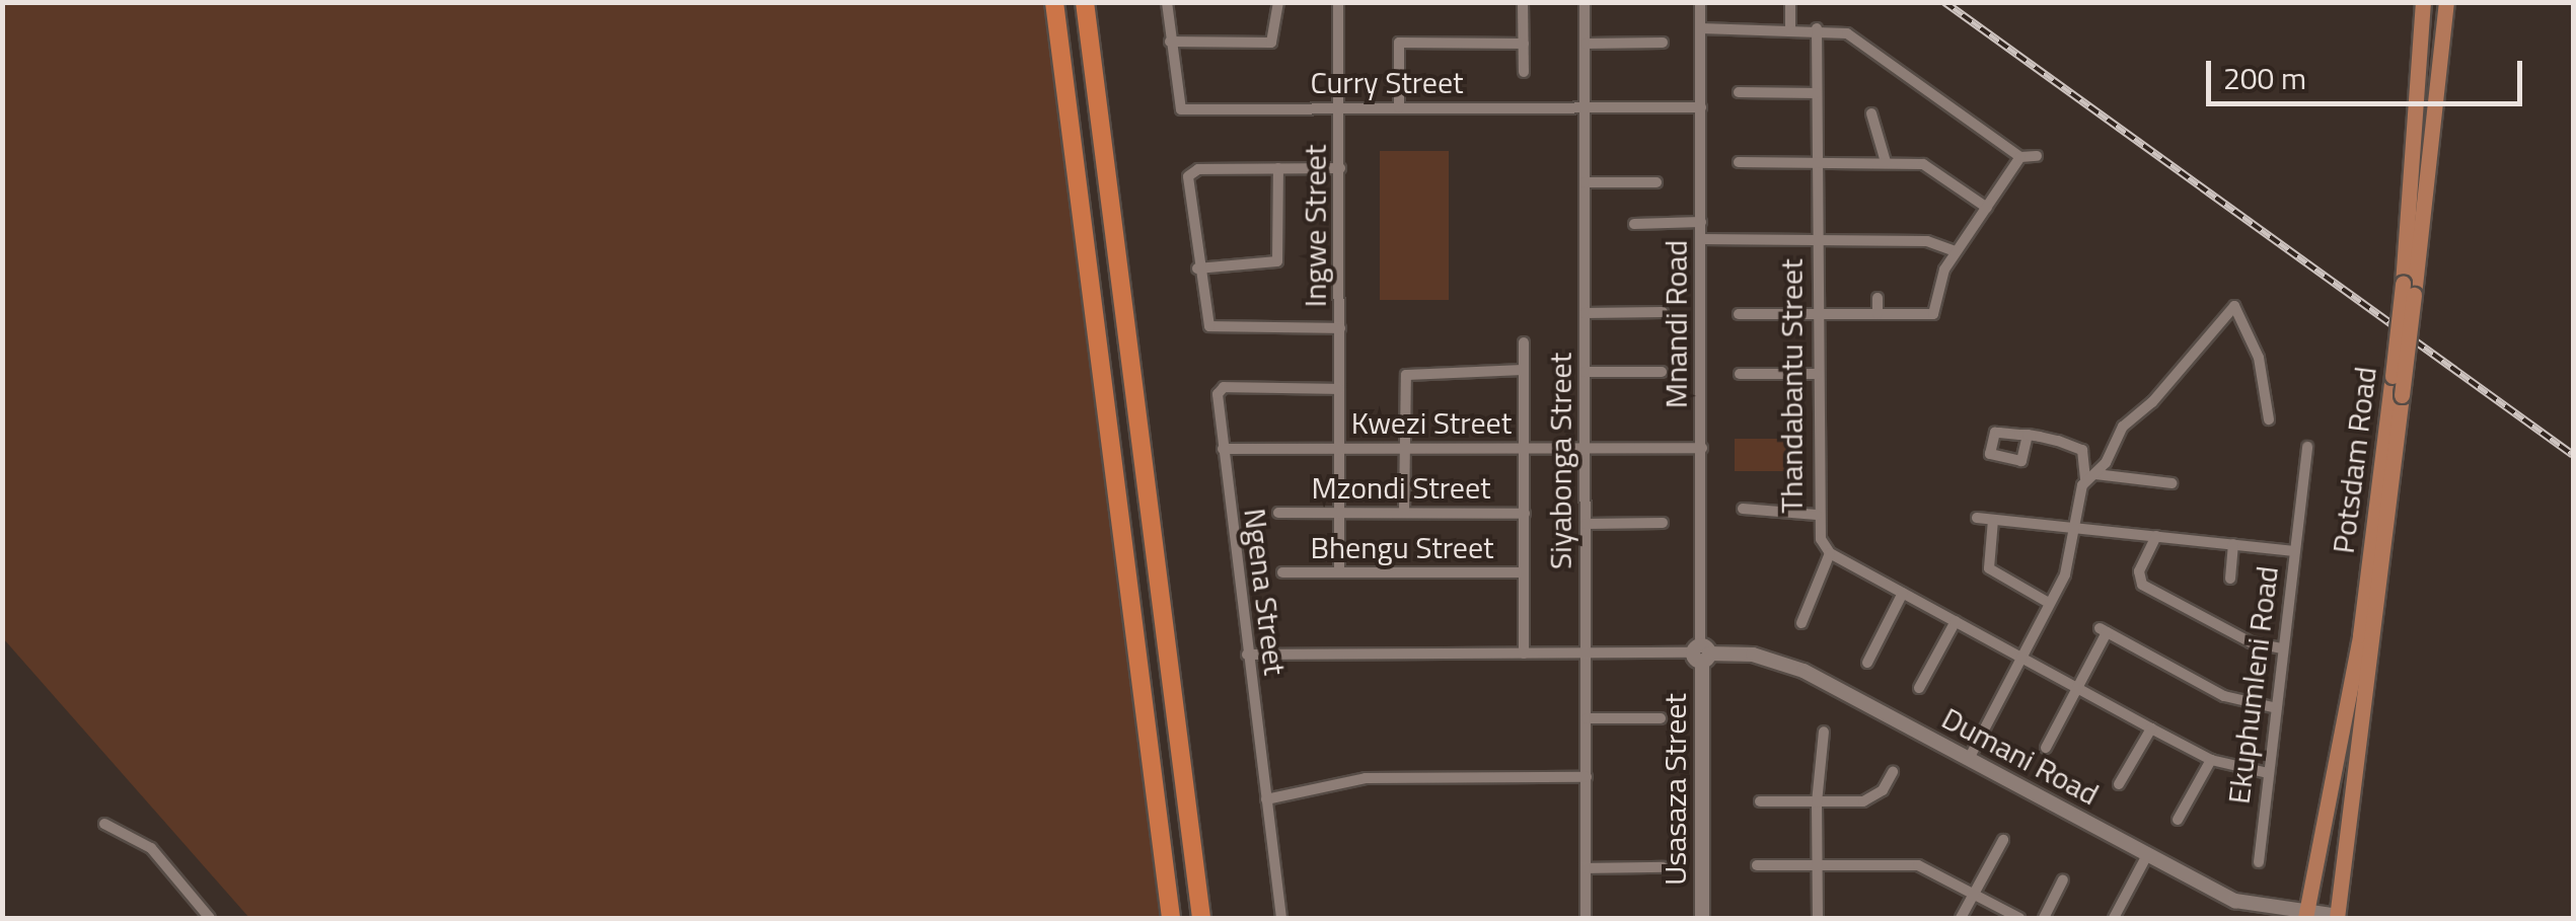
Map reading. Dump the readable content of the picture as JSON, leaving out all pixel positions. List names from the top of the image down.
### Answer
{
  "streets": {
    "main road": ["Potsdam Road"],
    "street": [
      "Curry Street",
      "Ingwe Street",
      "Mnandi Road",
      "Thandabantu Street",
      "Kwezi Street",
      "Siyabonga Street",
      "Mzondi Street",
      "Bhengu Street",
      "Ngena Street",
      "Ekuphumleni Road",
      "Dumani Road",
      "Usasaza Street"
    ]
  },
  "crossings": [
    ["Curry Street", "Ingwe Street"],
    ["Curry Street", "Mnandi Road"],
    ["Curry Street", "Siyabonga Street"],
    ["Ingwe Street", "Kwezi Street"],
    ["Ingwe Street", "Mzondi Street"],
    ["Ingwe Street", "Bhengu Street"],
    ["Ingwe Street", "Ngena Street"],
    ["Mnandi Road", "Kwezi Street"],
    ["Mnandi Road", "Dumani Road"],
    ["Mnandi Road", "Usasaza Street"],
    ["Thandabantu Street", "Ekuphumleni Road"],
    ["Kwezi Street", "Siyabonga Street"],
    ["Kwezi Street", "Ngena Street"],
    ["Potsdam Road", "Dumani Road"],
    ["Siyabonga Street", "Dumani Road"],
    ["Ngena Street", "Dumani Road"],
    ["Dumani Road", "Usasaza Street"]
  ],
  "scale_bar": "200 m"
}
